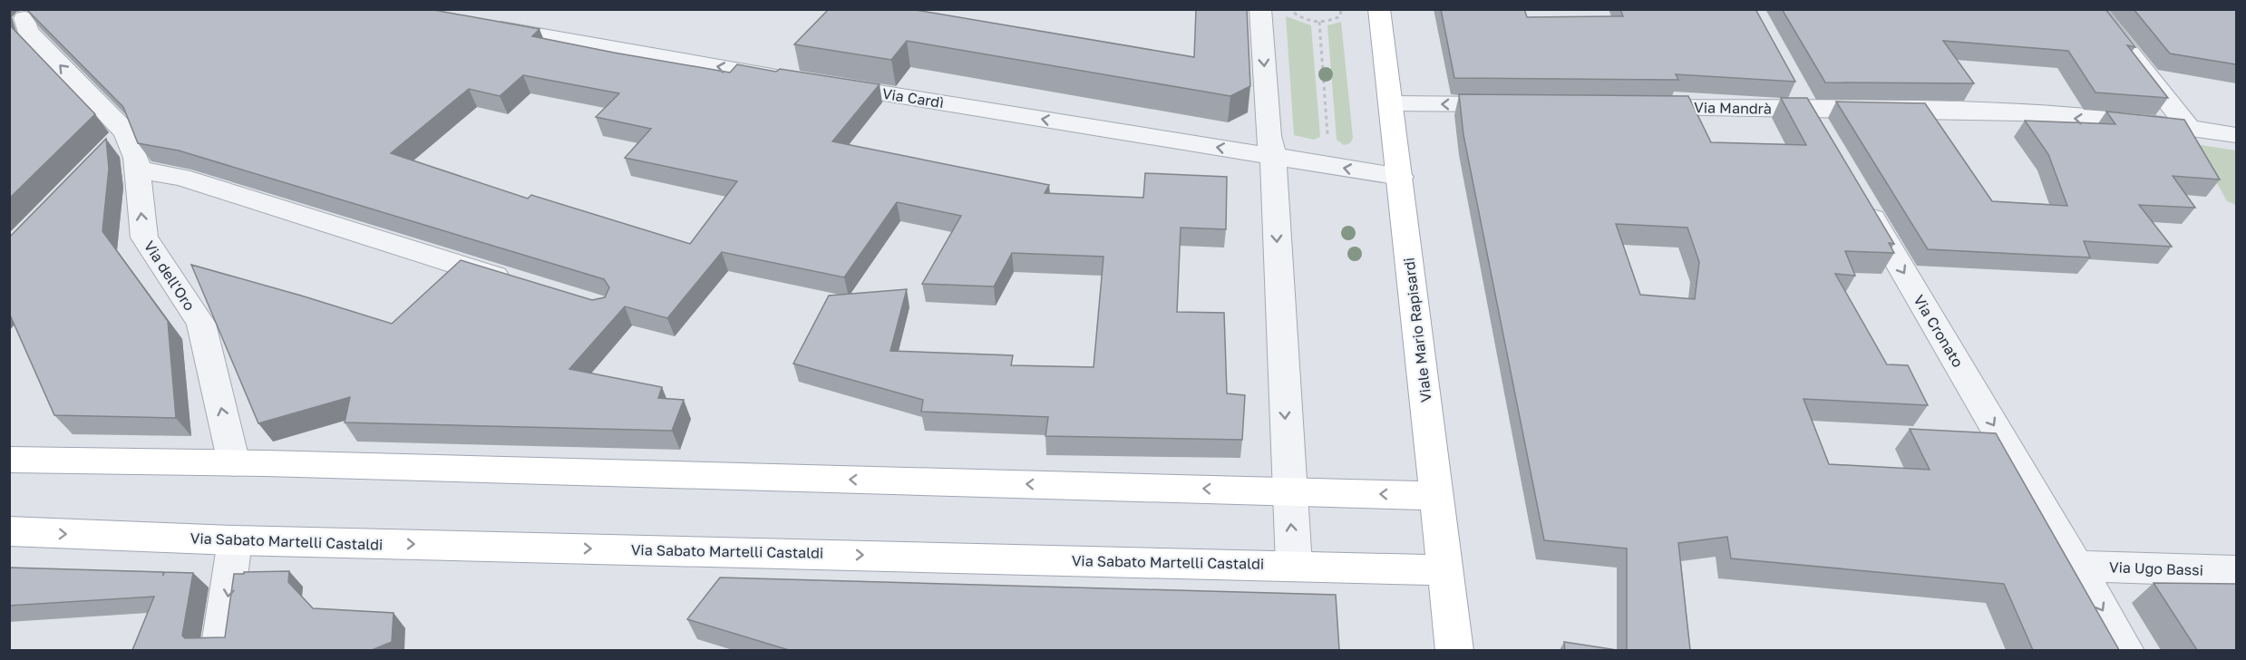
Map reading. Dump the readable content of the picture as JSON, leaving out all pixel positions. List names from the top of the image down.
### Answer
{
  "streets": {
    "main road": ["Viale Mario Rapisardi", "Via Sabato Martelli Castaldi"],
    "street": [
      "Via Cardì",
      "Via Mandrà",
      "Via dell'Oro",
      "Via Cronato",
      "Via Ugo Bassi"
    ]
  },
  "crossings": [
    ["Via Cardì", "Viale Mario Rapisardi"],
    ["Viale Mario Rapisardi", "Via Sabato Martelli Castaldi"],
    ["Via Cronato", "Via Ugo Bassi"]
  ],
  "one_way": [
    "Via Cardì",
    "Via Mandrà",
    "Via dell'Oro",
    "Via Cronato"
  ]
}
